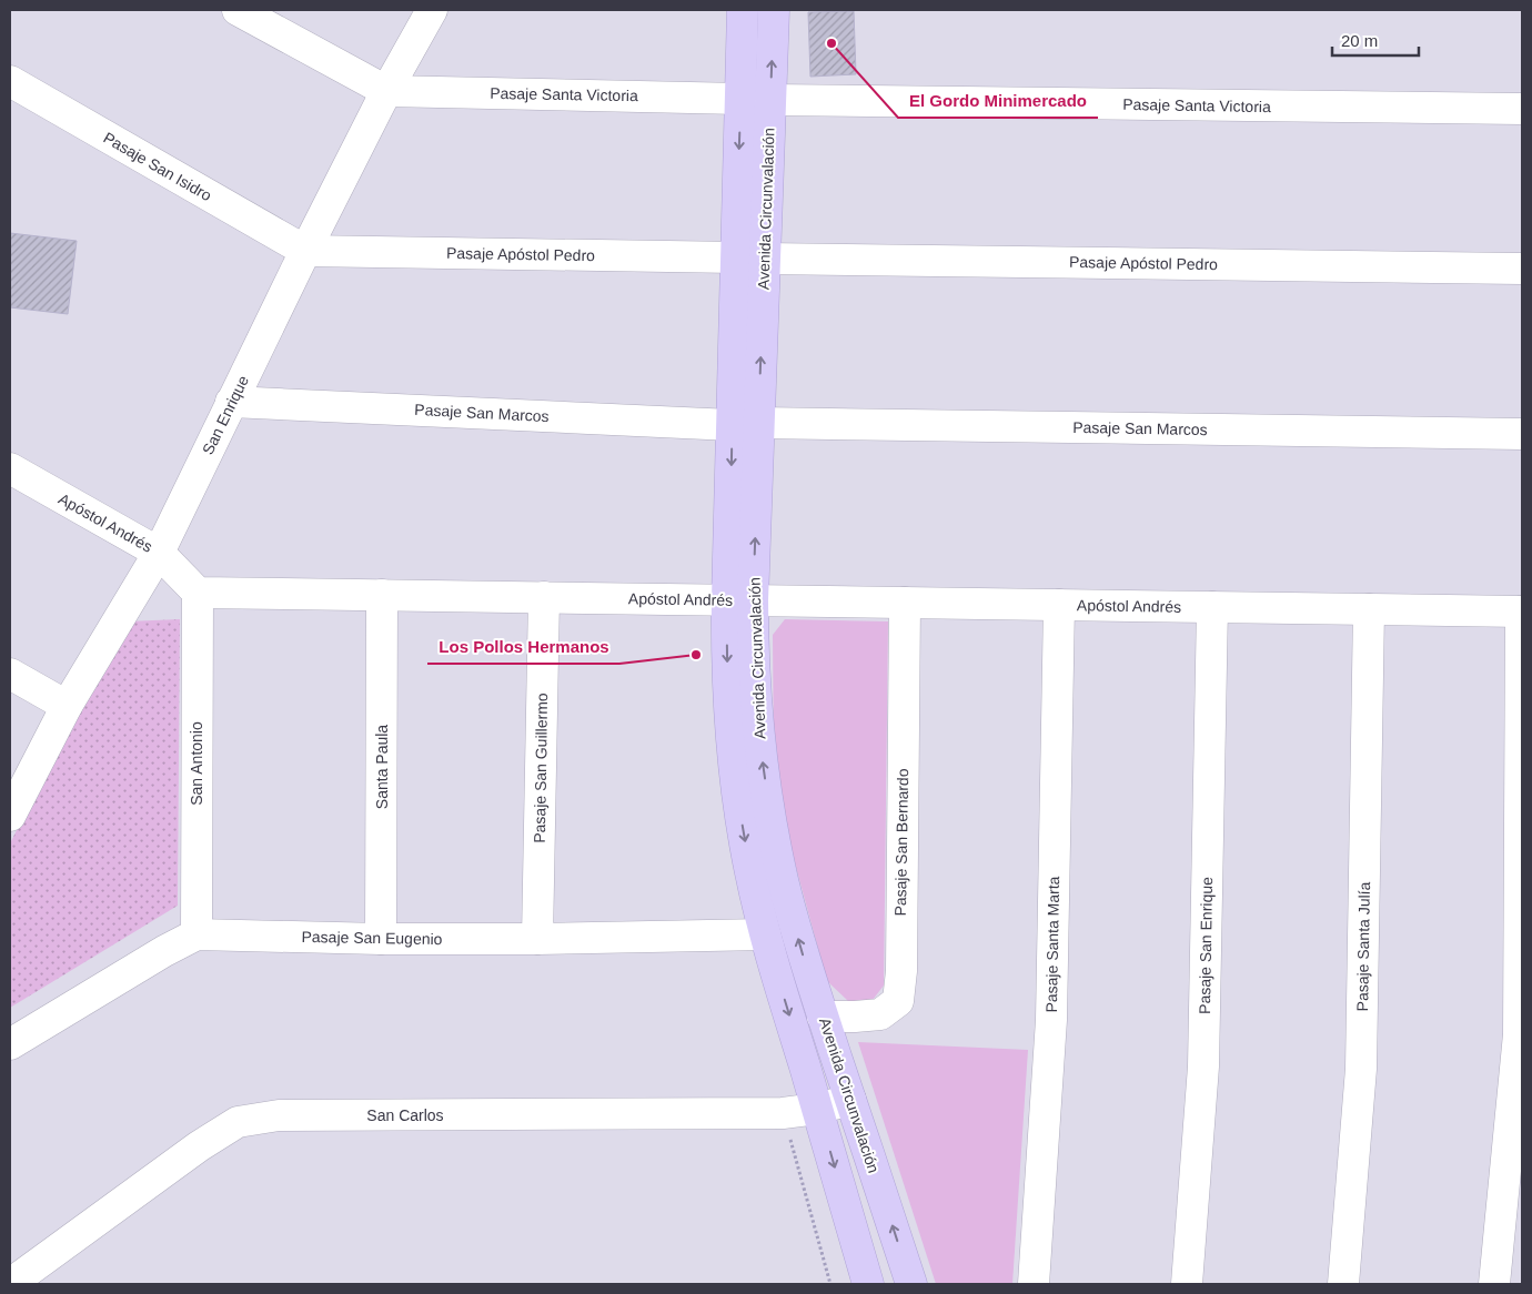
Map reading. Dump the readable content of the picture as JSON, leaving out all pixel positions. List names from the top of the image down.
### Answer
{
  "streets": {
    "street": [
      "Pasaje Santa Victoria",
      "Pasaje San Isidro",
      "Avenida Circunvalación",
      "Pasaje Apóstol Pedro",
      "Pasaje San Marcos",
      "San Enrique",
      "Apóstol Andrés",
      "San Antonio",
      "Santa Paula",
      "Pasaje San Guillermo",
      "Pasaje San Bernardo",
      "Pasaje San Eugenio",
      "Pasaje Santa Marta",
      "Pasaje San Enrique",
      "Pasaje Santa Julía",
      "San Carlos"
    ]
  },
  "crossings": [
    ["Pasaje Santa Victoria", "Avenida Circunvalación"],
    ["Pasaje Santa Victoria", "San Enrique"],
    ["Pasaje San Isidro", "Pasaje Apóstol Pedro"],
    ["Pasaje San Isidro", "San Enrique"],
    ["Avenida Circunvalación", "Pasaje Apóstol Pedro"],
    ["Avenida Circunvalación", "Pasaje San Marcos"],
    ["Avenida Circunvalación", "Apóstol Andrés"],
    ["Avenida Circunvalación", "Pasaje San Bernardo"],
    ["Avenida Circunvalación", "Pasaje San Eugenio"],
    ["Avenida Circunvalación", "San Carlos"],
    ["Pasaje Apóstol Pedro", "San Enrique"],
    ["Pasaje San Marcos", "San Enrique"],
    ["San Enrique", "Apóstol Andrés"],
    ["Apóstol Andrés", "San Antonio"],
    ["Apóstol Andrés", "Santa Paula"],
    ["Apóstol Andrés", "Pasaje San Guillermo"],
    ["Apóstol Andrés", "Pasaje San Bernardo"],
    ["Apóstol Andrés", "Pasaje Santa Marta"],
    ["Apóstol Andrés", "Pasaje San Enrique"],
    ["Apóstol Andrés", "Pasaje Santa Julía"],
    ["San Antonio", "Pasaje San Eugenio"],
    ["Santa Paula", "Pasaje San Eugenio"],
    ["Pasaje San Guillermo", "Pasaje San Eugenio"]
  ],
  "places": ["El Gordo Minimercado", "Los Pollos Hermanos"],
  "scale_bar": "20 m"
}
